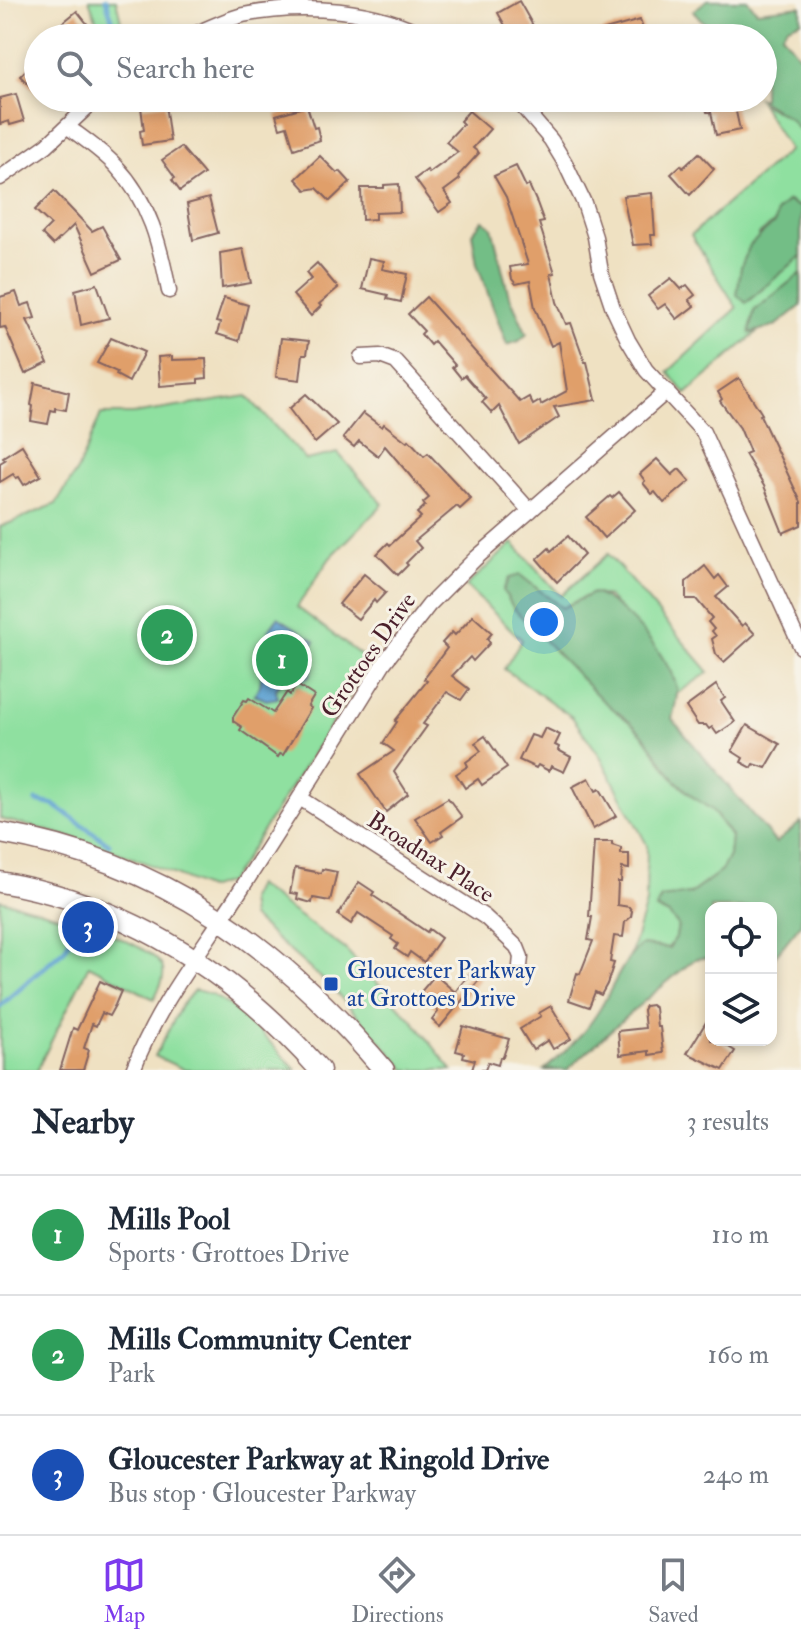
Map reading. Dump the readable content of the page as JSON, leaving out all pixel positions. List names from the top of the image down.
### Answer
{
  "streets": {
    "street": ["Grottoes Drive", "Broadnax Place"]
  },
  "crossings": [
    ["Grottoes Drive", "Broadnax Place"]
  ],
  "places": {
    "transit": ["Gloucester Parkway at Grottoes Drive"]
  },
  "page": {
    "search": "Search here",
    "pins": ["2", "1", "3"],
    "heading": ["Nearby", "3 results"],
    "list": [
      {
        "mark": "1",
        "name": "Mills Pool",
        "note": "Sports · Grottoes Drive",
        "value": "110 m"
      },
      {
        "mark": "2",
        "name": "Mills Community Center",
        "note": "Park",
        "value": "160 m"
      },
      {
        "mark": "3",
        "name": "Gloucester Parkway at Ringold Drive",
        "note": "Bus stop · Gloucester Parkway",
        "value": "240 m"
      }
    ],
    "nav": ["Map", "Directions", "Saved"]
  }
}
